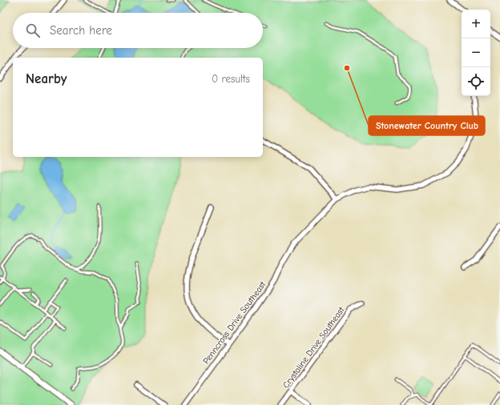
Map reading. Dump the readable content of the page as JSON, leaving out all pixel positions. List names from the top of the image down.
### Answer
{
  "streets": {
    "street": ["Penncross Drive Southeast", "Crystaline Drive Southeast"]
  },
  "places": ["Stonewater Country Club"],
  "page": {
    "map_buttons": ["+", "−"],
    "search": "Search here",
    "heading": ["Nearby", "0 results"]
  }
}
